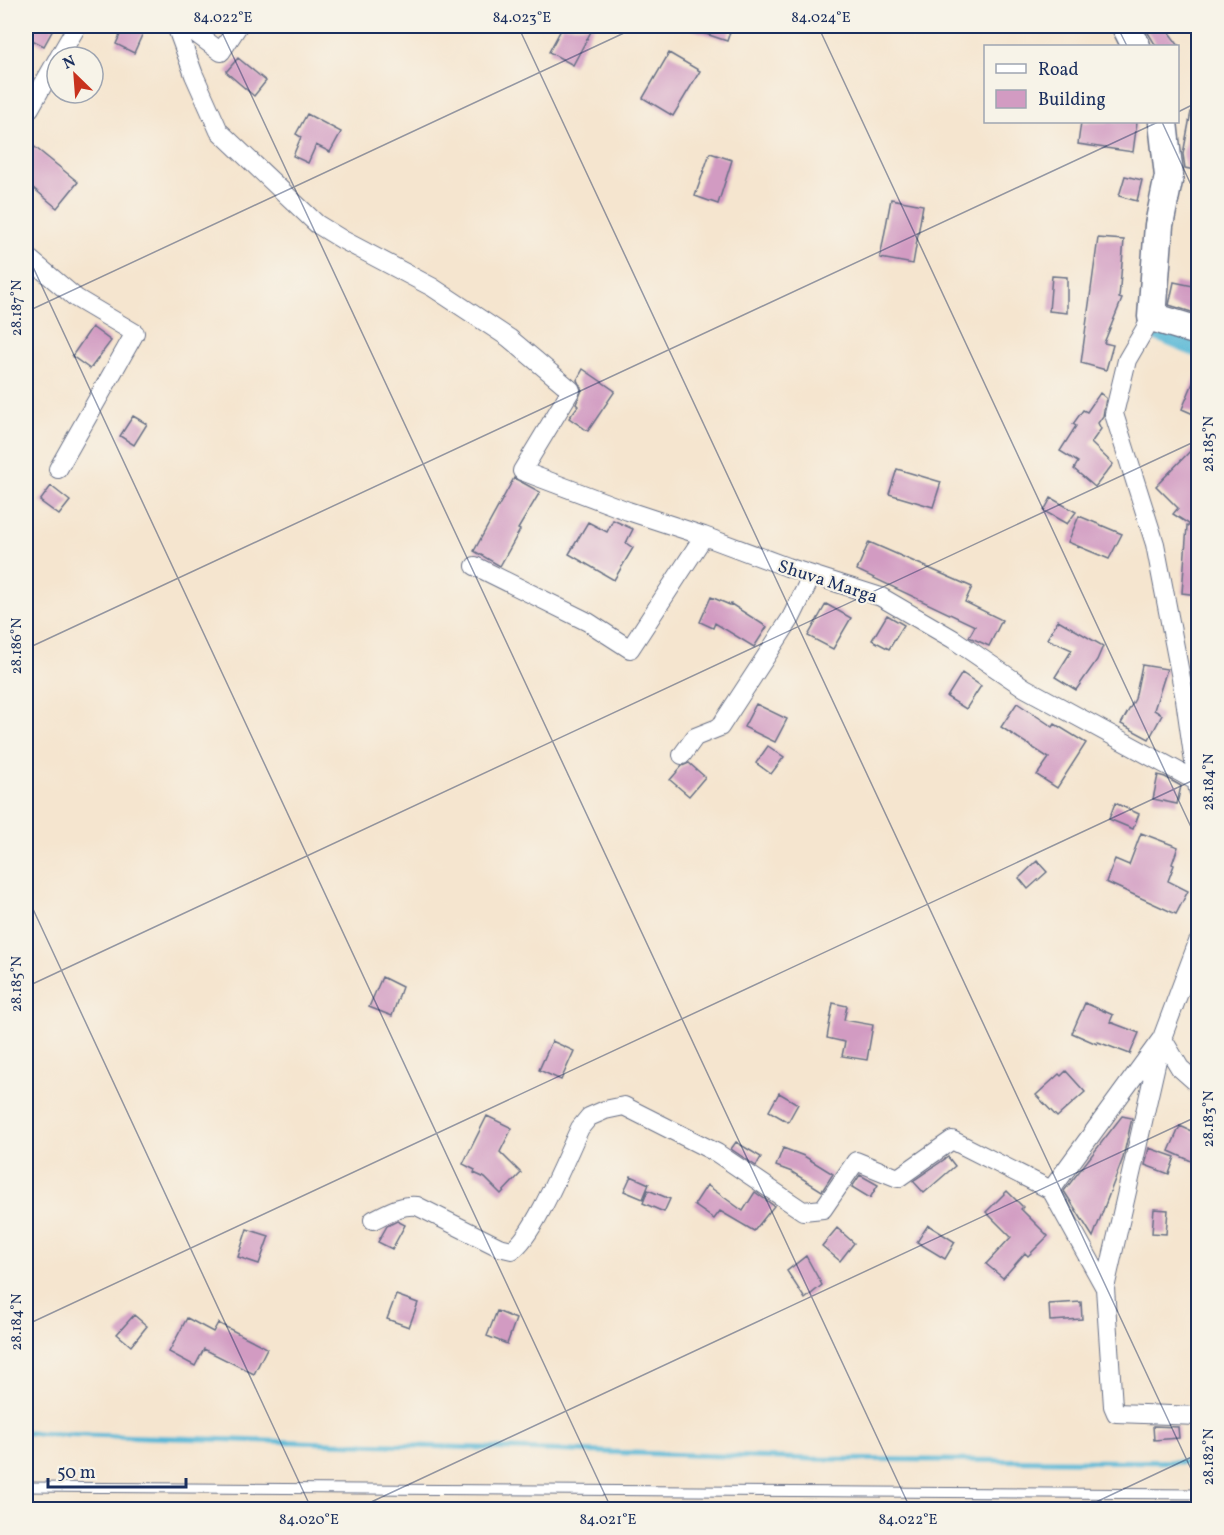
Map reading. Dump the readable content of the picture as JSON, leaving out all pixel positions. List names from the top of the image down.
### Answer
{
  "streets": {
    "street": ["Shuva Marga"]
  },
  "legend": ["Road", "Building"],
  "scale_bar": "50 m",
  "north": "top left",
  "coordinates": [
    "84.022°E",
    "84.023°E",
    "84.024°E",
    "28.187°N",
    "28.185°N",
    "28.186°N",
    "28.184°N",
    "28.183°N",
    "28.182°N",
    "84.020°E",
    "84.021°E"
  ]
}
